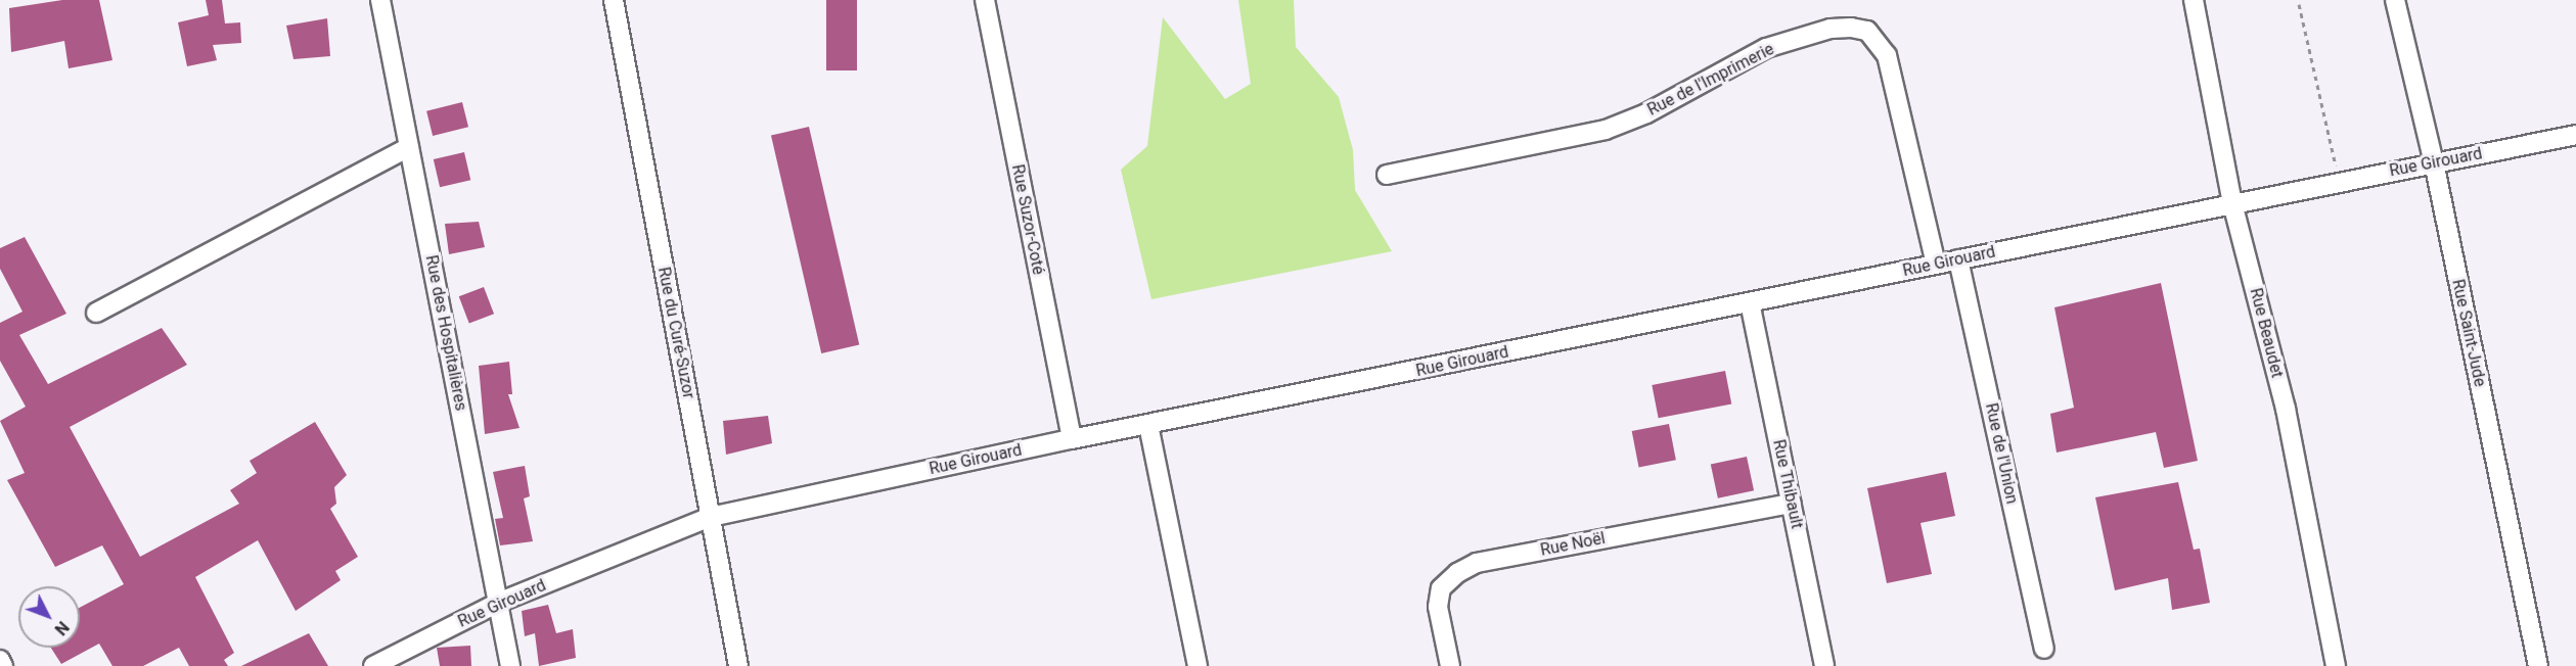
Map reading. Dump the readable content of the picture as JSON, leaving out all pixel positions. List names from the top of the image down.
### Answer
{
  "streets": {
    "street": [
      "Rue de l'Imprimerie",
      "Rue Girouard",
      "Rue Suzor-Coté",
      "Rue des Hospitalières",
      "Rue du Curé-Suzor",
      "Rue Beaudet",
      "Rue Saint-Jude",
      "Rue de l'Union",
      "Rue Thibault",
      "Rue Noël"
    ]
  },
  "crossings": [
    ["Rue de l'Imprimerie", "Rue Girouard"],
    ["Rue Girouard", "Rue Suzor-Coté"],
    ["Rue Girouard", "Rue des Hospitalières"],
    ["Rue Girouard", "Rue du Curé-Suzor"],
    ["Rue Girouard", "Rue Beaudet"],
    ["Rue Girouard", "Rue Saint-Jude"],
    ["Rue Girouard", "Rue de l'Union"],
    ["Rue Girouard", "Rue Thibault"],
    ["Rue Thibault", "Rue Noël"]
  ],
  "north": "bottom right"
}
